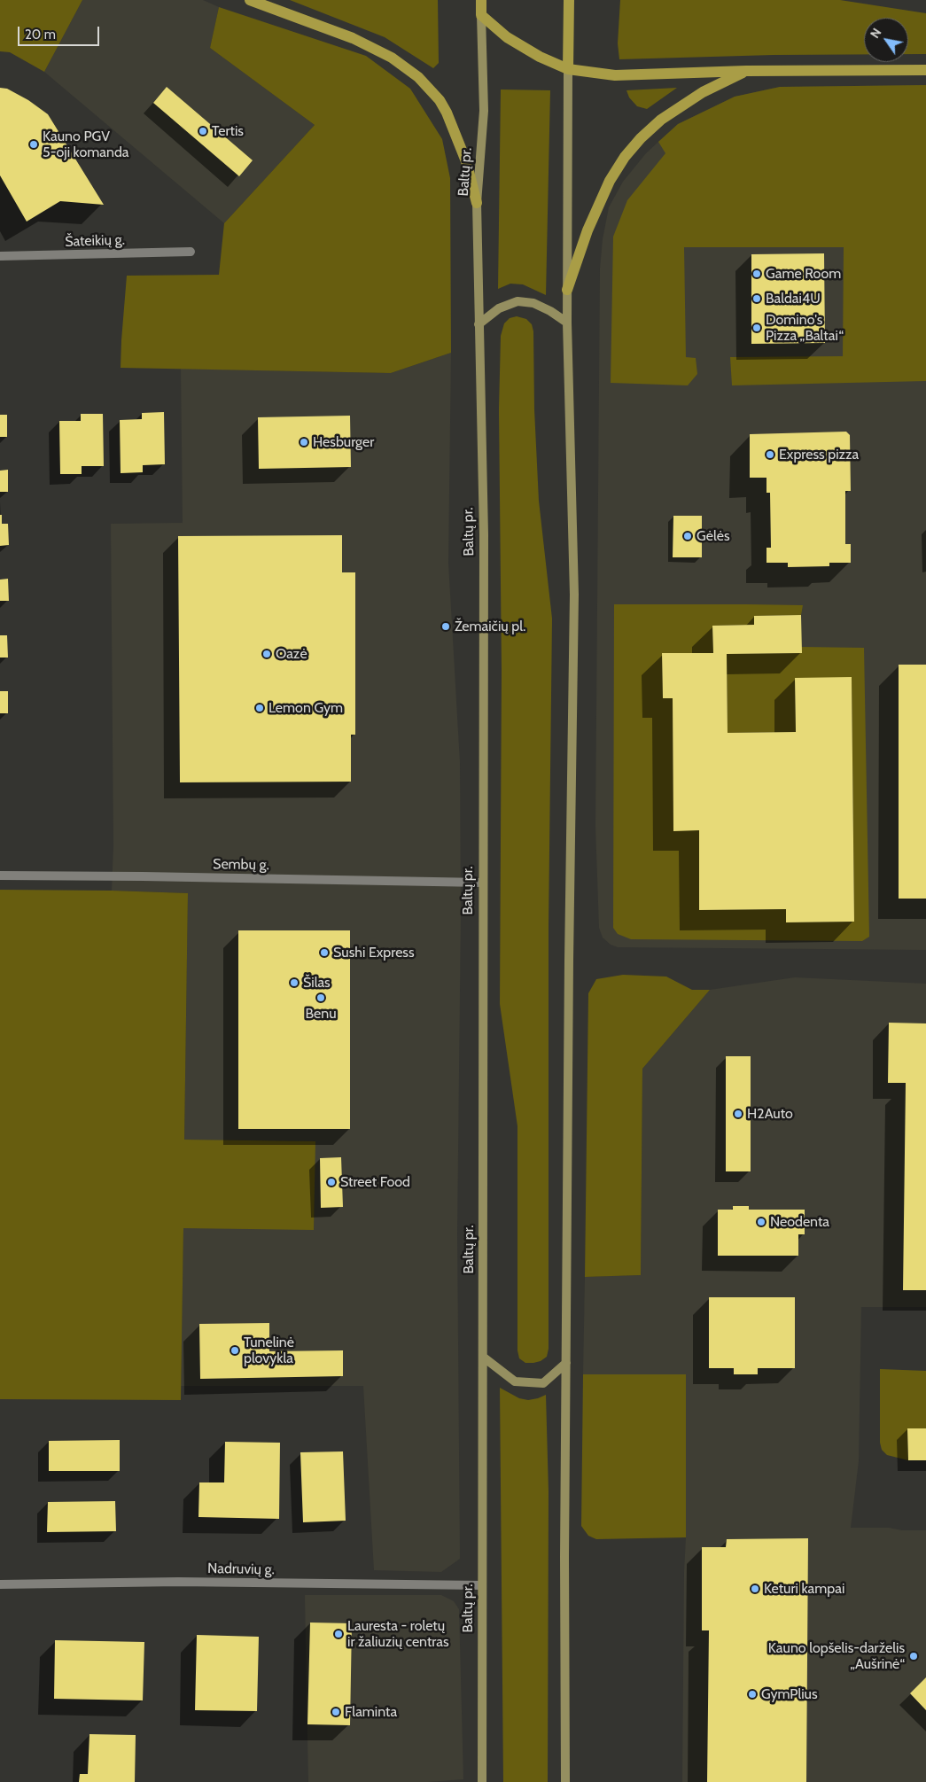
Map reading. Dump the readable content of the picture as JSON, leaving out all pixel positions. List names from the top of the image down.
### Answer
{
  "streets": {
    "main road": ["Baltų pr."],
    "street": ["Šateikių g.", "Sembų g.", "Nadruvių g."]
  },
  "crossings": [
    ["Baltų pr.", "Sembų g."],
    ["Baltų pr.", "Nadruvių g."]
  ],
  "places": [
    "Tertis",
    "Kauno PGV 5-oji komanda",
    "Game Room",
    "Baldai4U",
    "Domino's Pizza „Baltai“",
    "Hesburger",
    "Express pizza",
    "Gėlės",
    "Žemaičių pl.",
    "Oazė",
    "Lemon Gym",
    "Sushi Express",
    "Šilas",
    "Benu",
    "H2Auto",
    "Street Food",
    "Neodenta",
    "Tunelinė plovykla",
    "Keturi kampai",
    "Lauresta - roletų ir žaliuzių centras",
    "Kauno lopšelis-darželis „Aušrinė“",
    "GymPlius",
    "Flaminta"
  ],
  "scale_bar": "20 m",
  "north": "top left"
}
